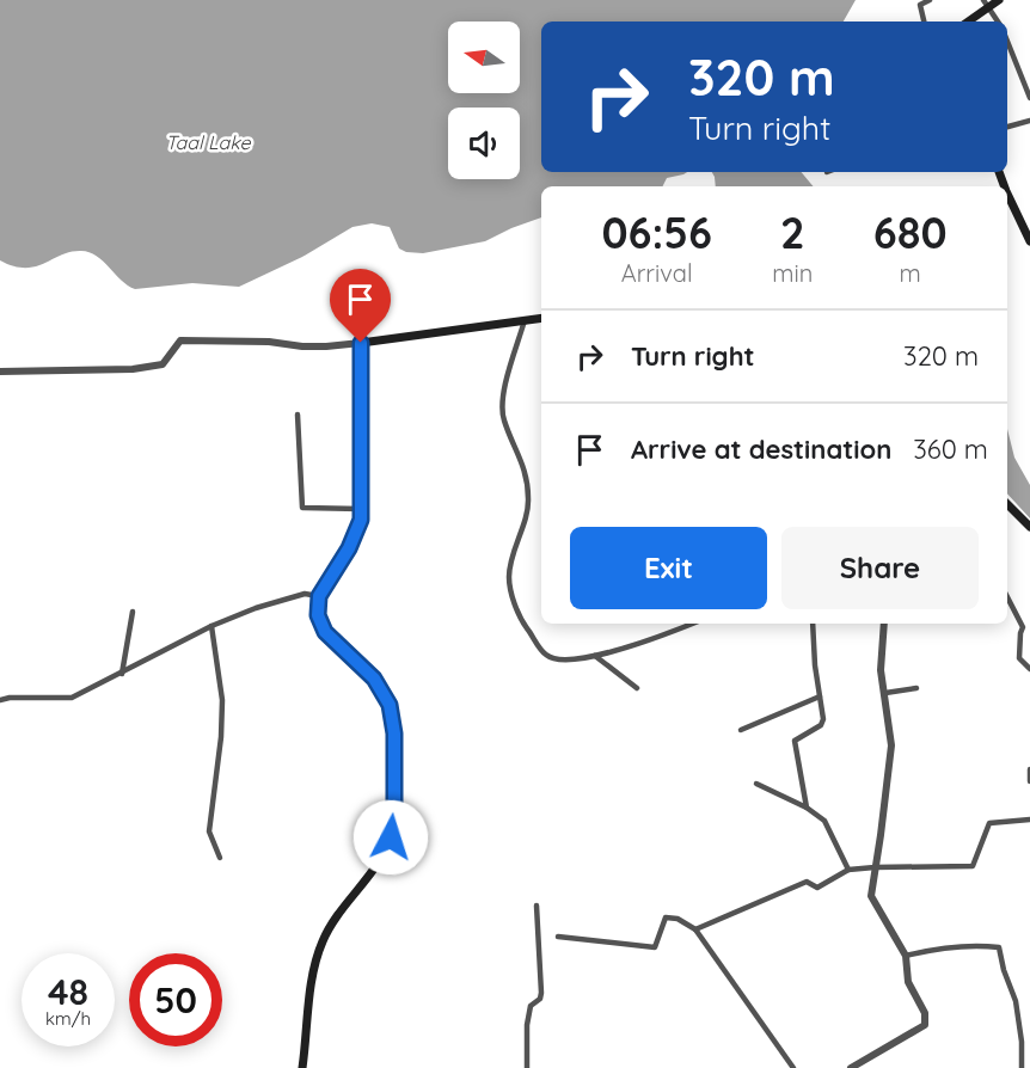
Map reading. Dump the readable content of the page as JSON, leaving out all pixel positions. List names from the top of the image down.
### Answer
{
  "water": ["Taal Lake"],
  "north": "left",
  "page": {
    "turn": ["320 m", "Turn right"],
    "eta": [
      "06:56",
      "Arrival",
      "2",
      "min",
      "680",
      "m"
    ],
    "list": [
      {
        "name": "Turn right",
        "value": "320 m"
      },
      {
        "name": "Arrive at destination",
        "value": "360 m"
      }
    ],
    "buttons": ["Exit", "Share"],
    "speed": "48 km/h",
    "limit": "50"
  }
}
